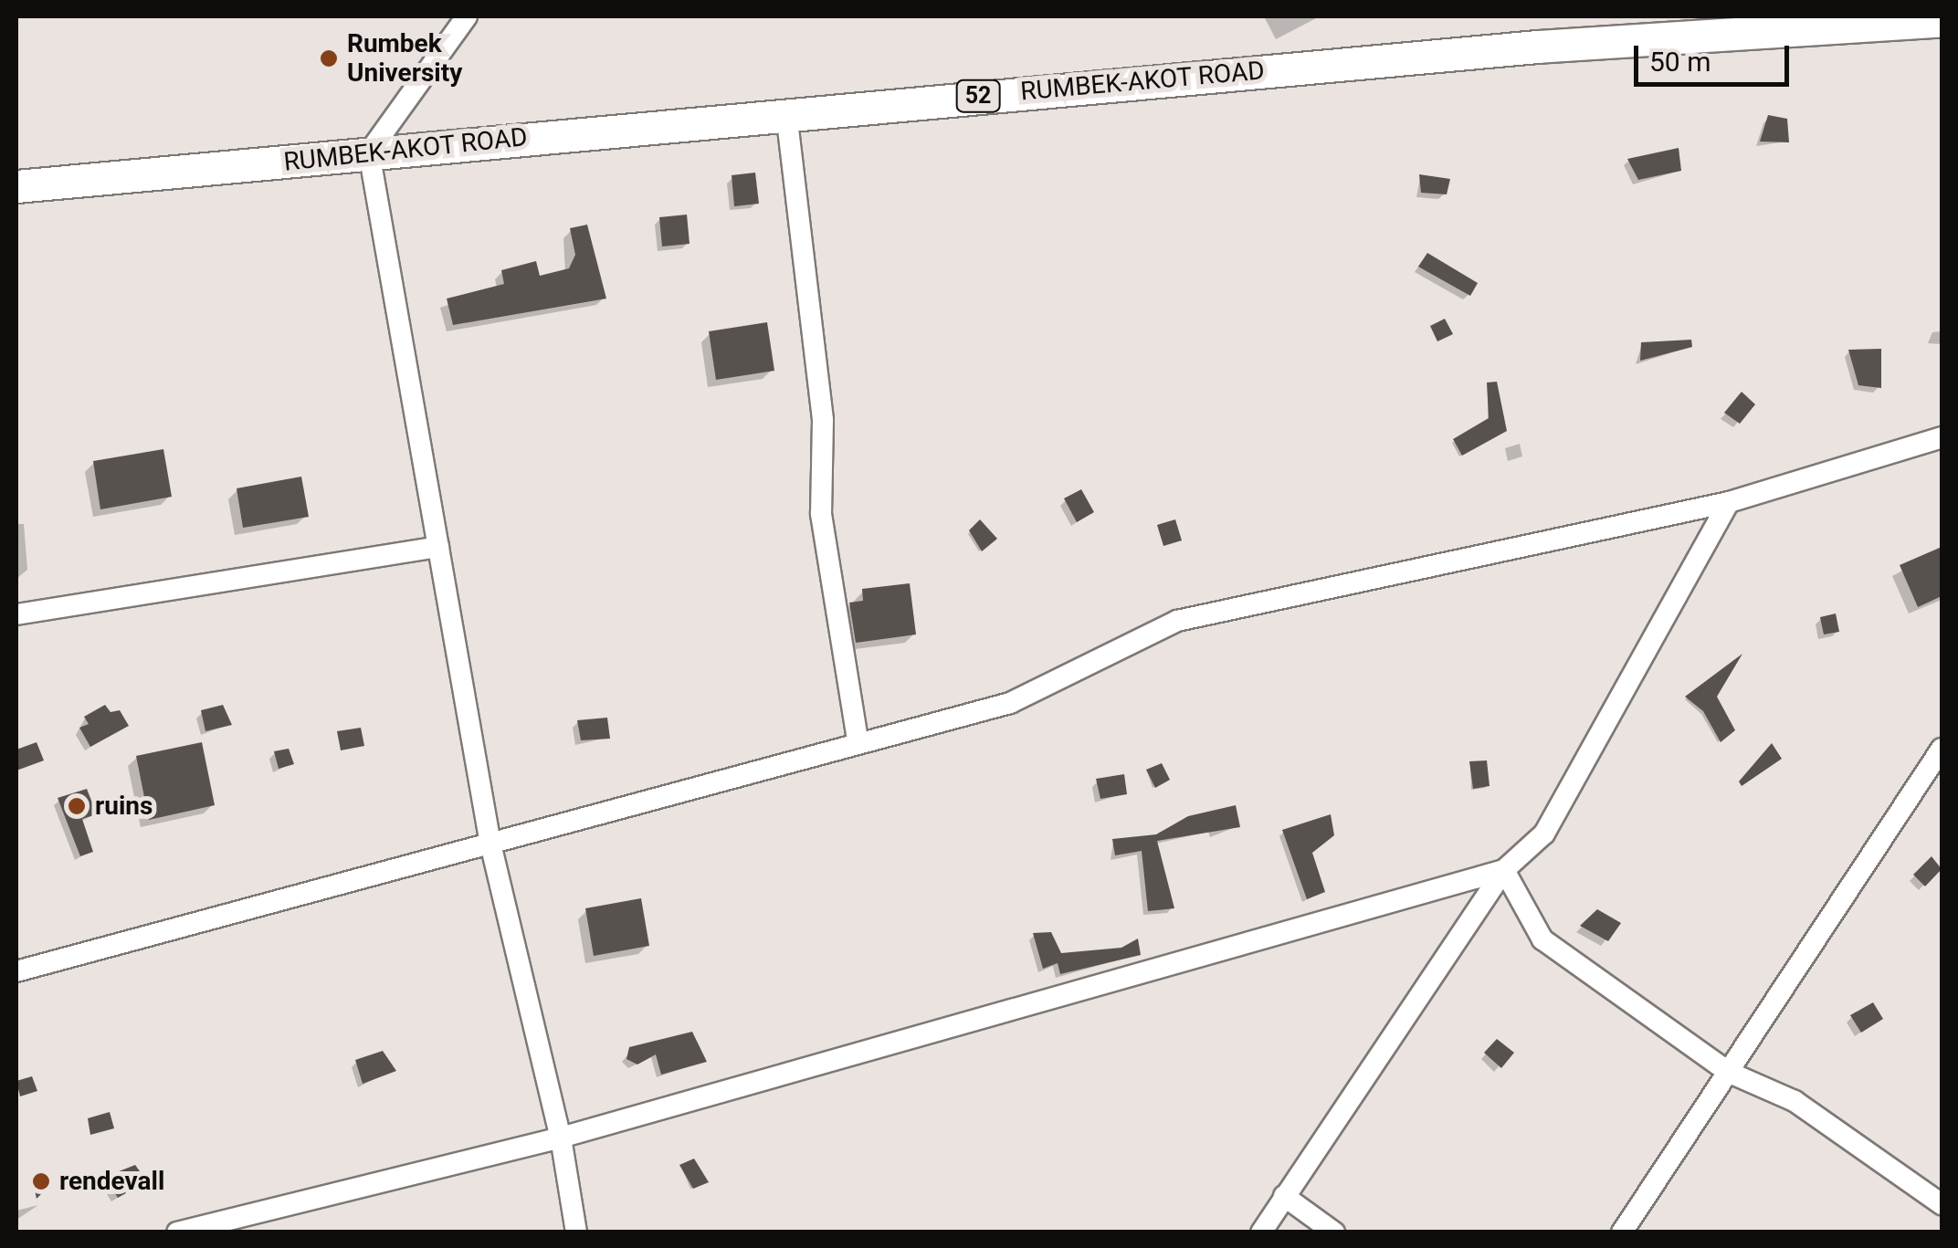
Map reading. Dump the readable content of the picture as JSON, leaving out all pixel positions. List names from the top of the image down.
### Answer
{
  "streets": {
    "main road": ["RUMBEK-AKOT ROAD", "52"]
  },
  "places": ["Rumbek University", "ruins", "rendevall"],
  "scale_bar": "50 m"
}
